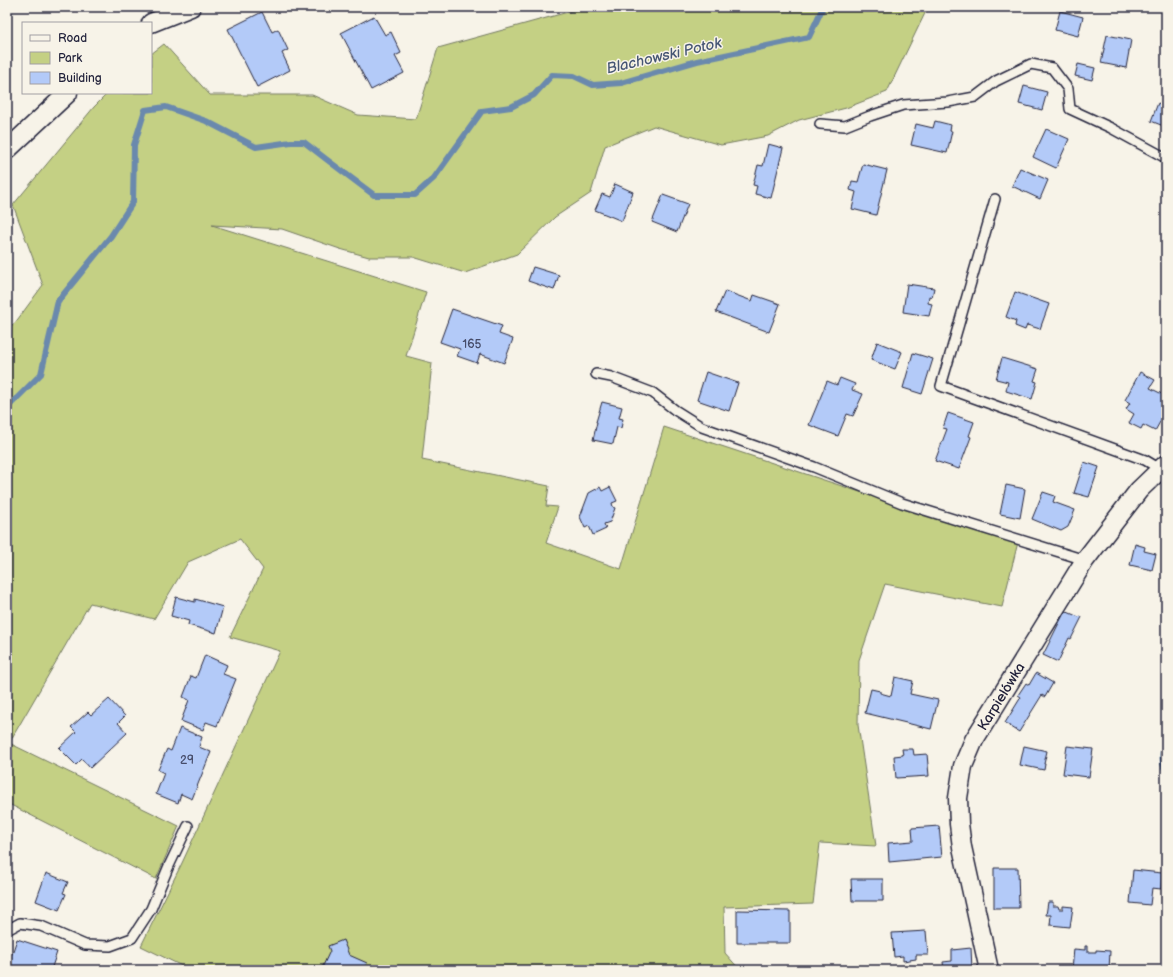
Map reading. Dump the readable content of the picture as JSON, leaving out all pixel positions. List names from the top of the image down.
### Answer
{
  "streets": {
    "street": ["Karpielówka"]
  },
  "water": ["Blachowski Potok"],
  "house_numbers": ["165", "29"],
  "legend": ["Road", "Park", "Building"]
}
